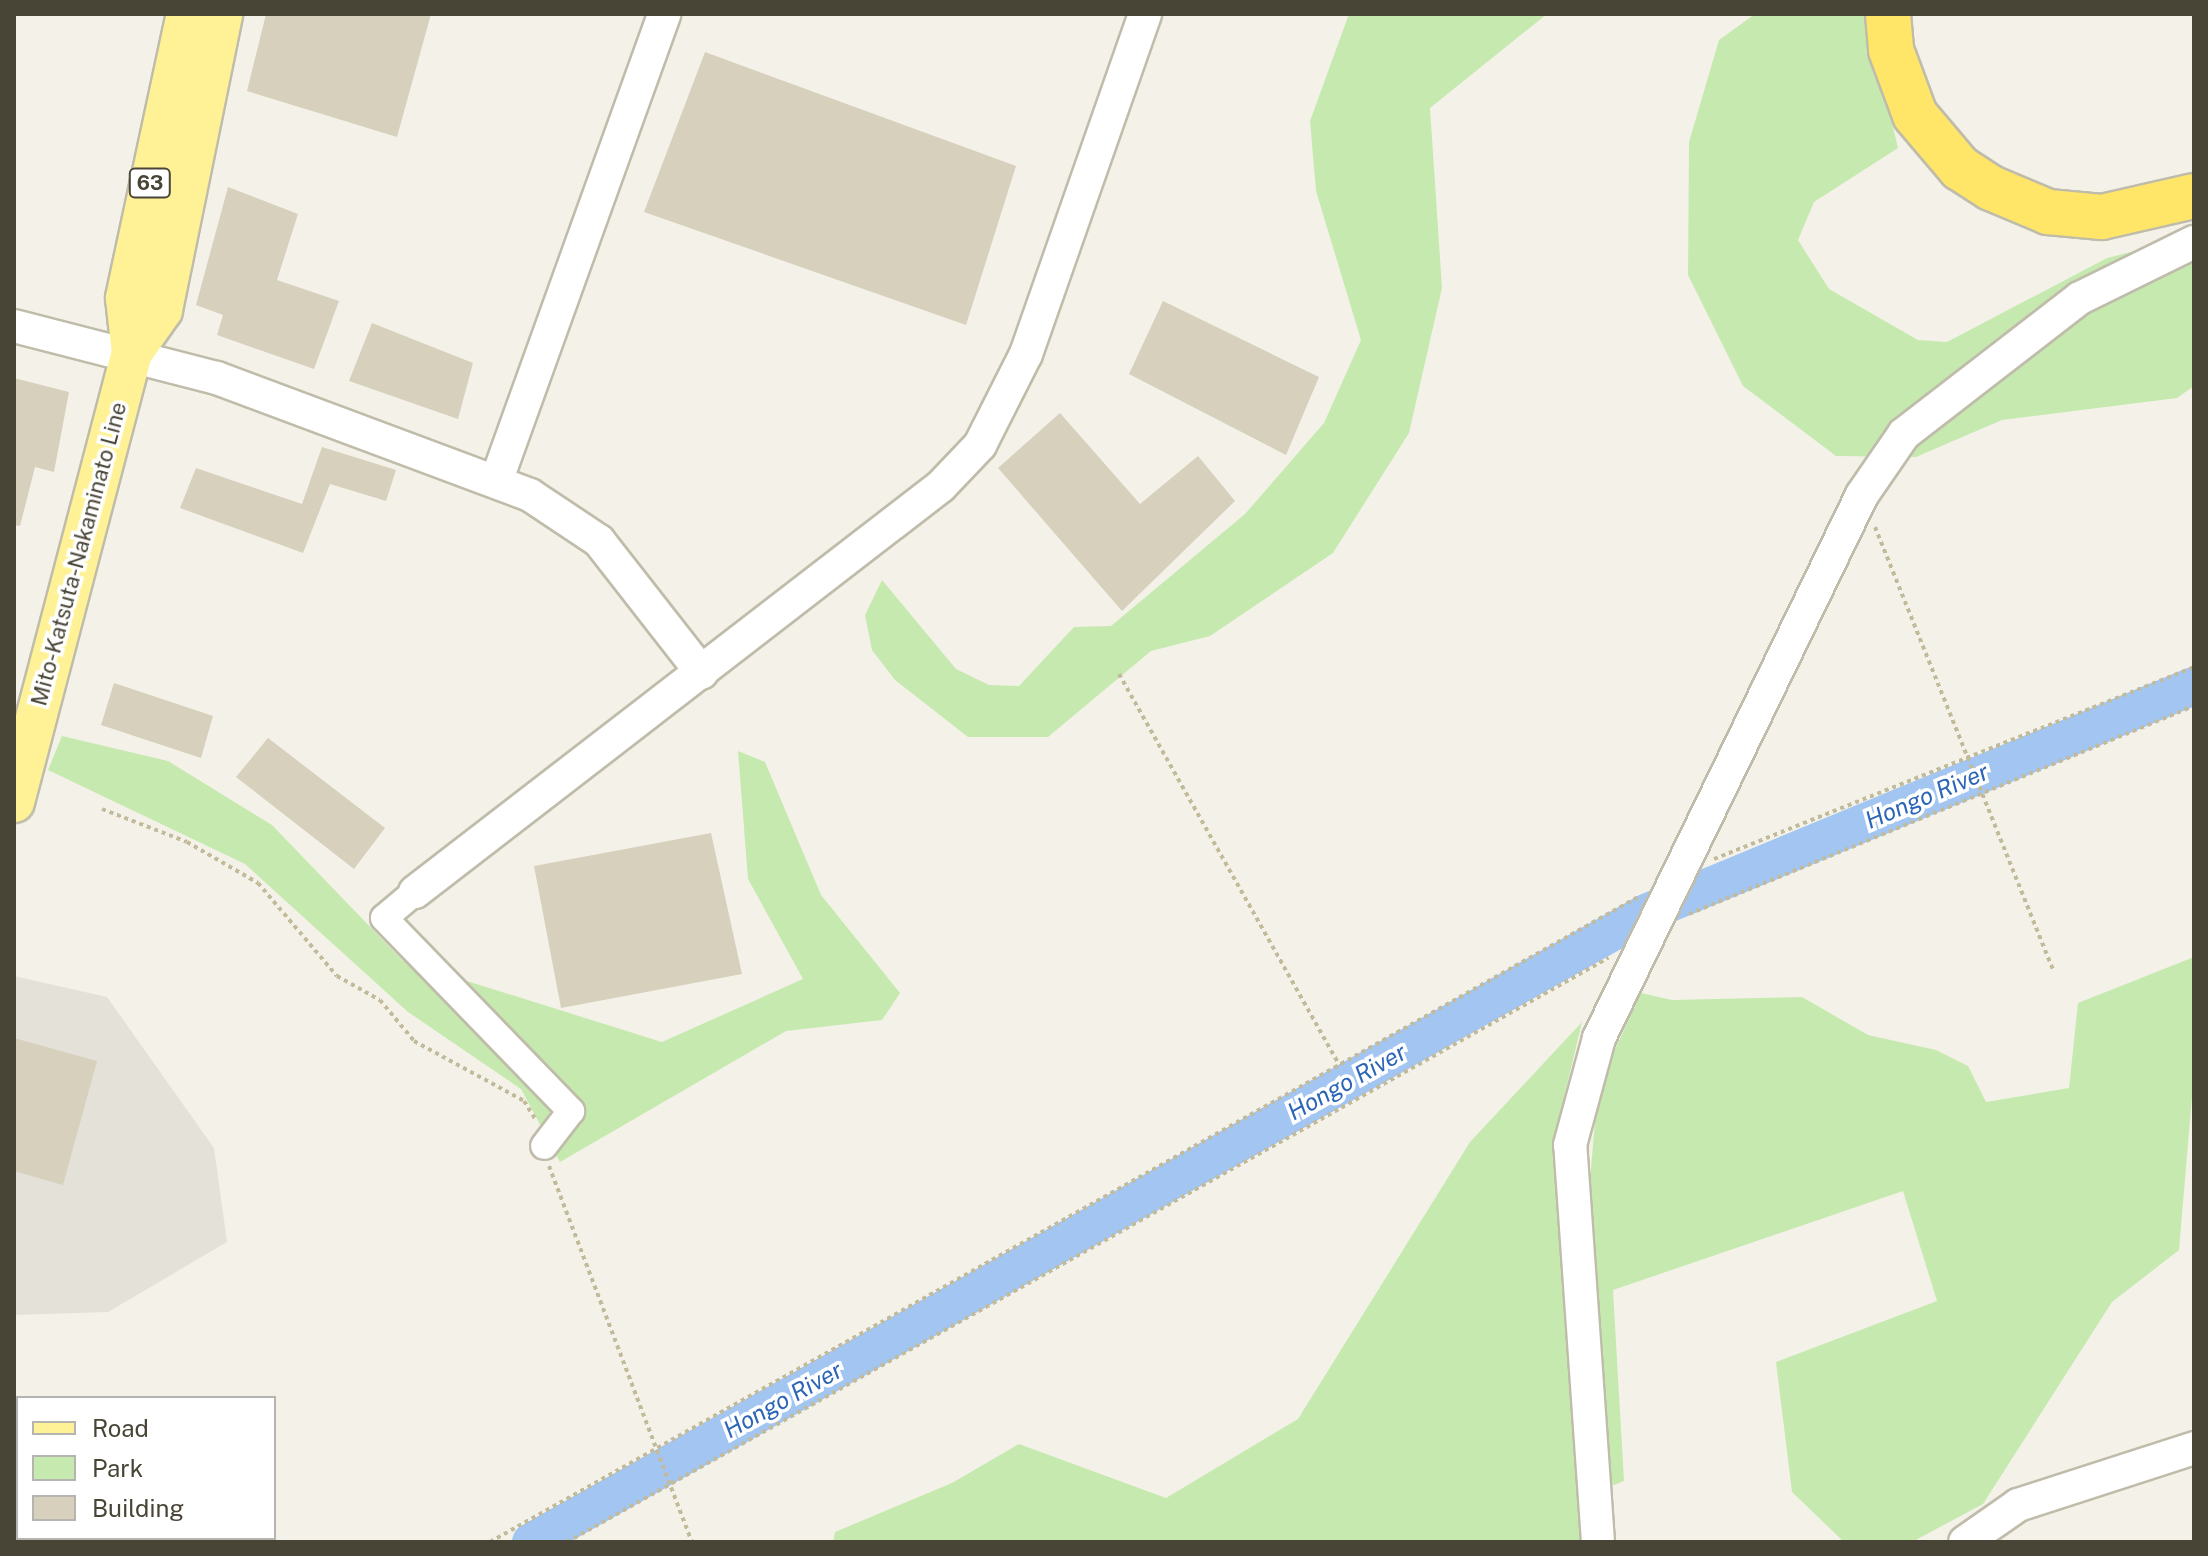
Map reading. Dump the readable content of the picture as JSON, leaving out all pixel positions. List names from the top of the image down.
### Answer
{
  "streets": {
    "main road": ["63", "Mito-Katsuta-Nakaminato Line"]
  },
  "water": ["Hongo River"],
  "legend": ["Road", "Park", "Building"]
}
